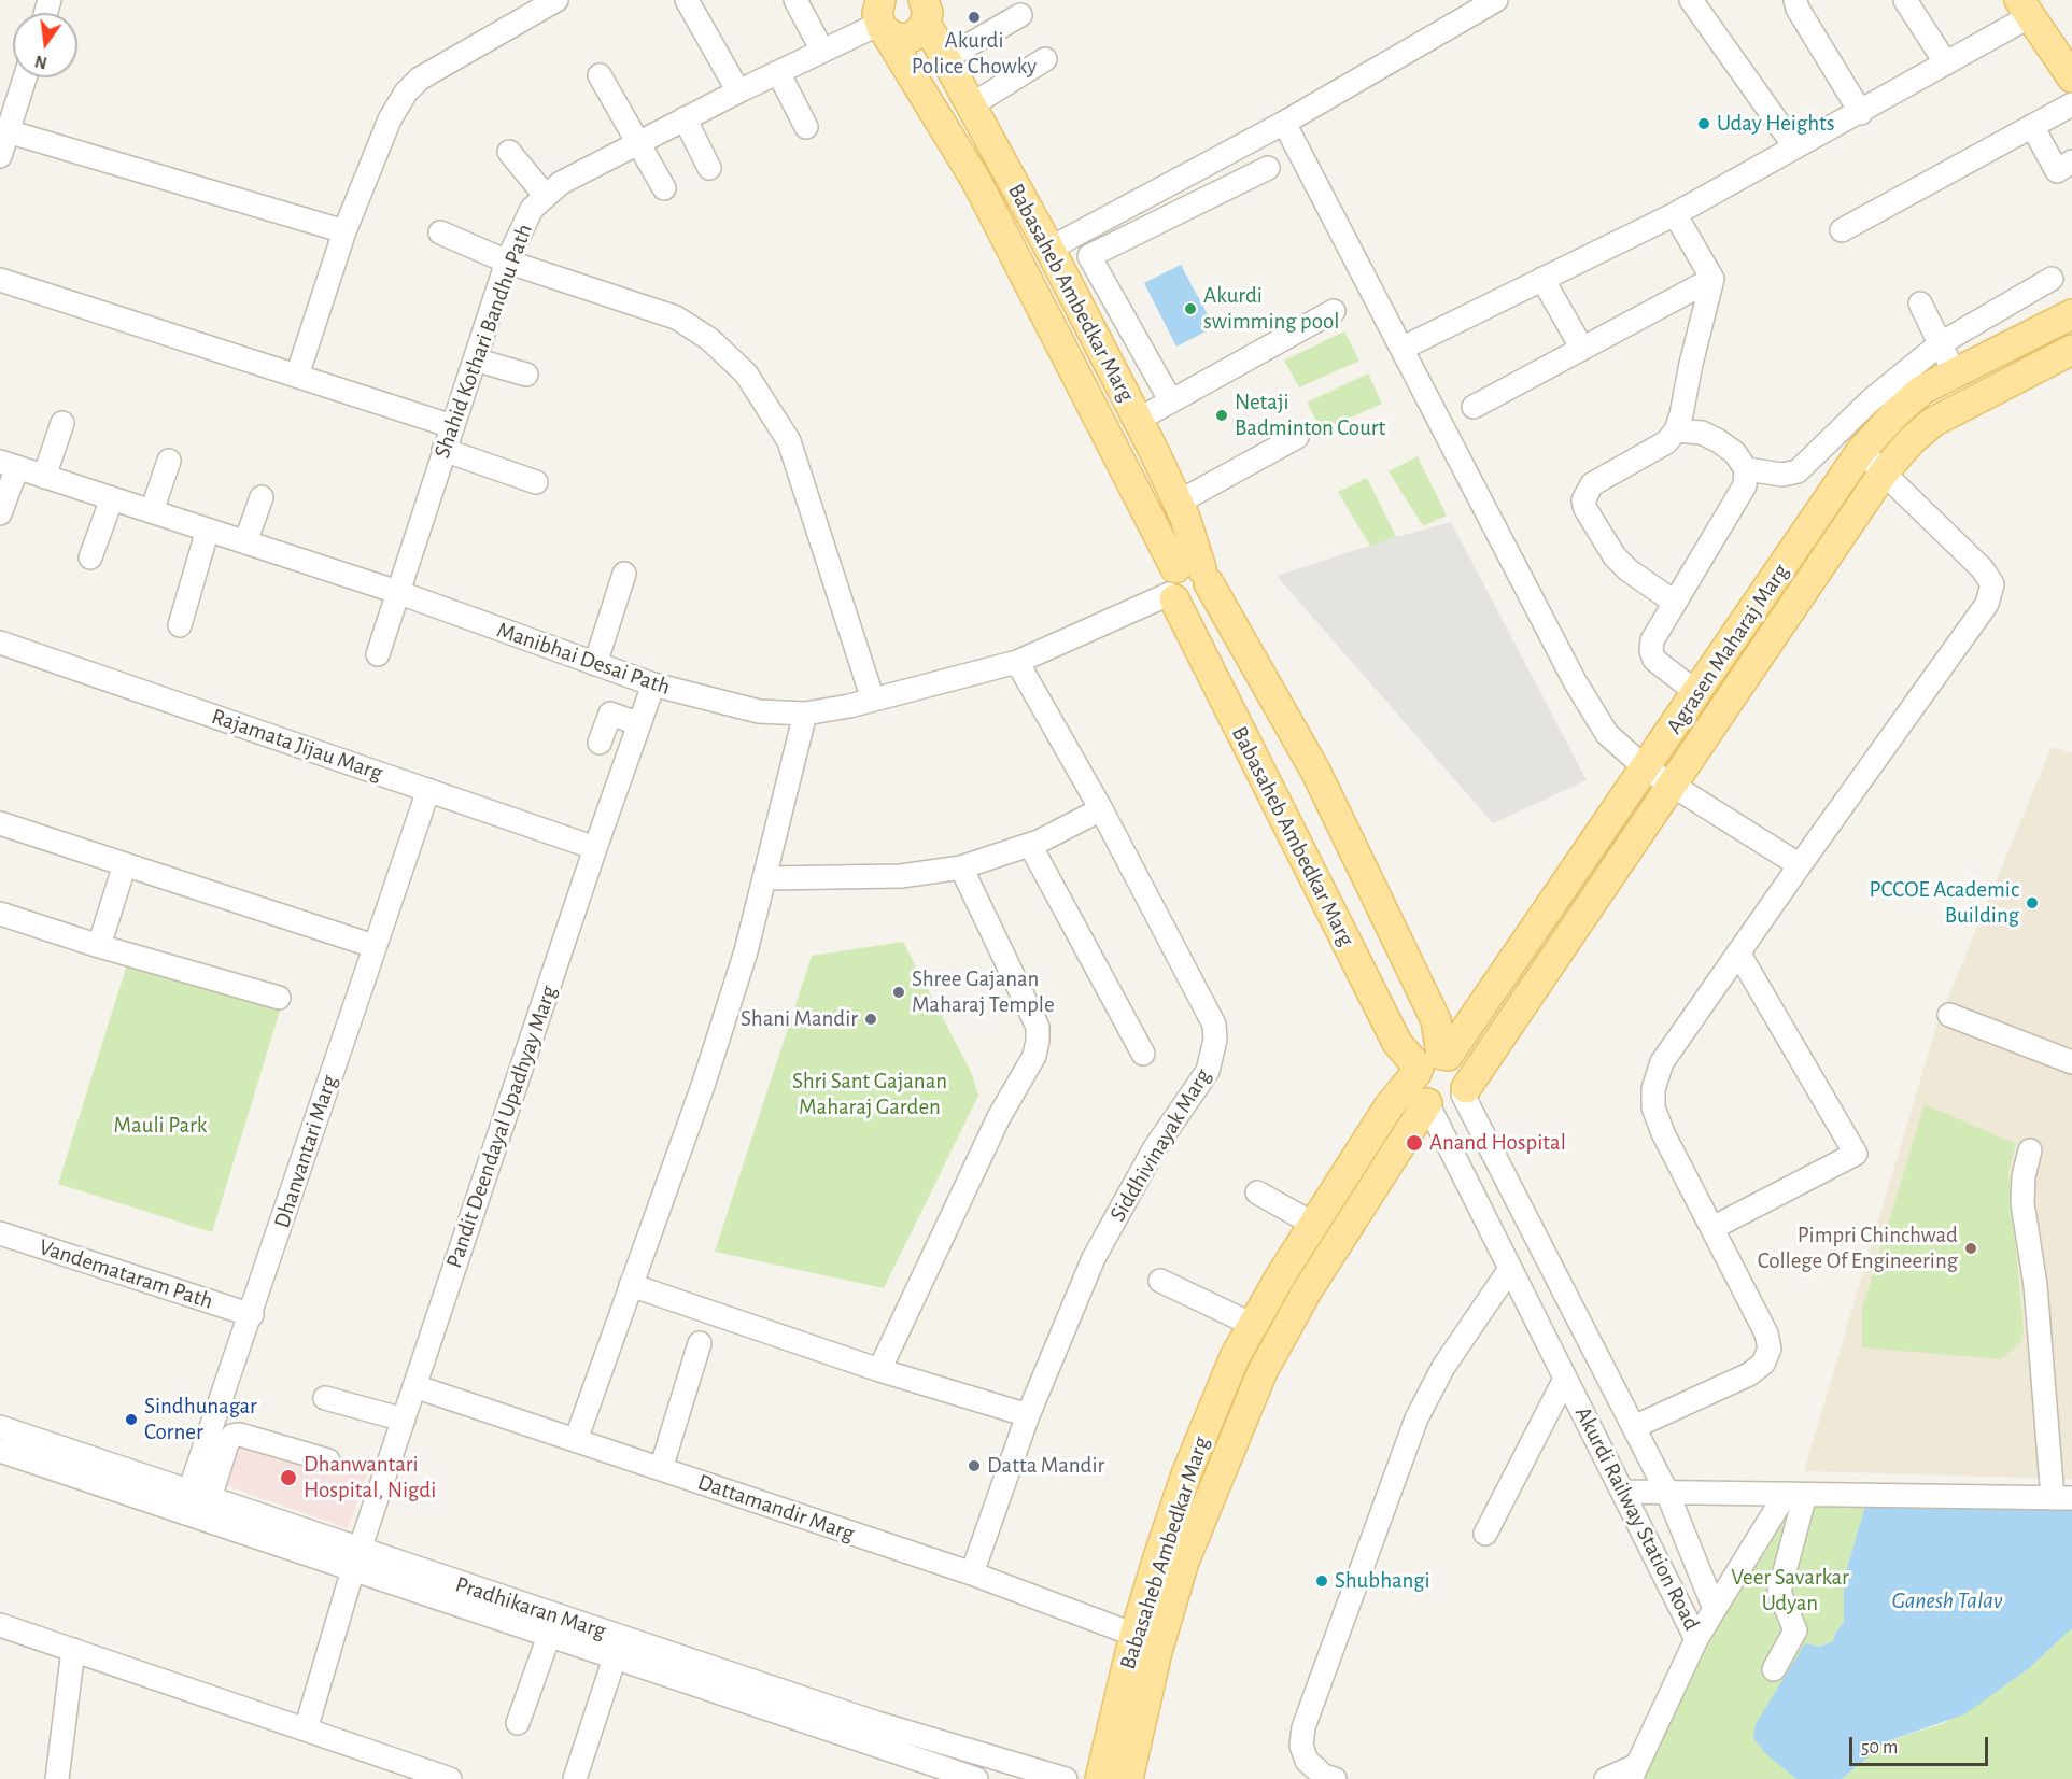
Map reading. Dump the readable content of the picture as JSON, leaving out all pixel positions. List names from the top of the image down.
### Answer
{
  "streets": {
    "main road": ["Babasaheb Ambedkar Marg", "Agrasen Maharaj Marg"],
    "street": [
      "Shahid Kothari Bandhu Path",
      "Manibhai Desai Path",
      "Rajamata Jijau Marg",
      "Pandit Deendayal Upadhyay Marg",
      "Siddhivinayak Marg",
      "Dhanvantari Marg",
      "Vandemataram Path",
      "Dattamandir Marg",
      "Akurdi Railway Station Road",
      "Pradhikaran Marg"
    ]
  },
  "crossings": [
    ["Babasaheb Ambedkar Marg", "Shahid Kothari Bandhu Path"],
    ["Babasaheb Ambedkar Marg", "Agrasen Maharaj Marg"],
    ["Babasaheb Ambedkar Marg", "Manibhai Desai Path"],
    ["Babasaheb Ambedkar Marg", "Dattamandir Marg"],
    ["Babasaheb Ambedkar Marg", "Akurdi Railway Station Road"],
    ["Shahid Kothari Bandhu Path", "Manibhai Desai Path"],
    ["Agrasen Maharaj Marg", "Akurdi Railway Station Road"],
    ["Manibhai Desai Path", "Pandit Deendayal Upadhyay Marg"],
    ["Manibhai Desai Path", "Siddhivinayak Marg"],
    ["Rajamata Jijau Marg", "Pandit Deendayal Upadhyay Marg"],
    ["Rajamata Jijau Marg", "Dhanvantari Marg"],
    ["Pandit Deendayal Upadhyay Marg", "Dattamandir Marg"],
    ["Pandit Deendayal Upadhyay Marg", "Pradhikaran Marg"],
    ["Siddhivinayak Marg", "Dattamandir Marg"],
    ["Dhanvantari Marg", "Vandemataram Path"],
    ["Dhanvantari Marg", "Pradhikaran Marg"]
  ],
  "water": ["Ganesh Talav"],
  "parks": ["Shri Sant Gajanan Maharaj Garden", "Mauli Park", "Veer Savarkar Udyan"],
  "places": [
    "Akurdi Police Chowky",
    "Uday Heights",
    "Akurdi swimming pool",
    "Netaji Badminton Court",
    "PCCOE Academic Building",
    "Shree Gajanan Maharaj Temple",
    "Shani Mandir",
    "Anand Hospital",
    "Pimpri Chinchwad College Of Engineering",
    "Sindhunagar Corner",
    "Datta Mandir",
    "Dhanwantari Hospital, Nigdi",
    "Shubhangi"
  ],
  "scale_bar": "50 m",
  "north": "bottom"
}
